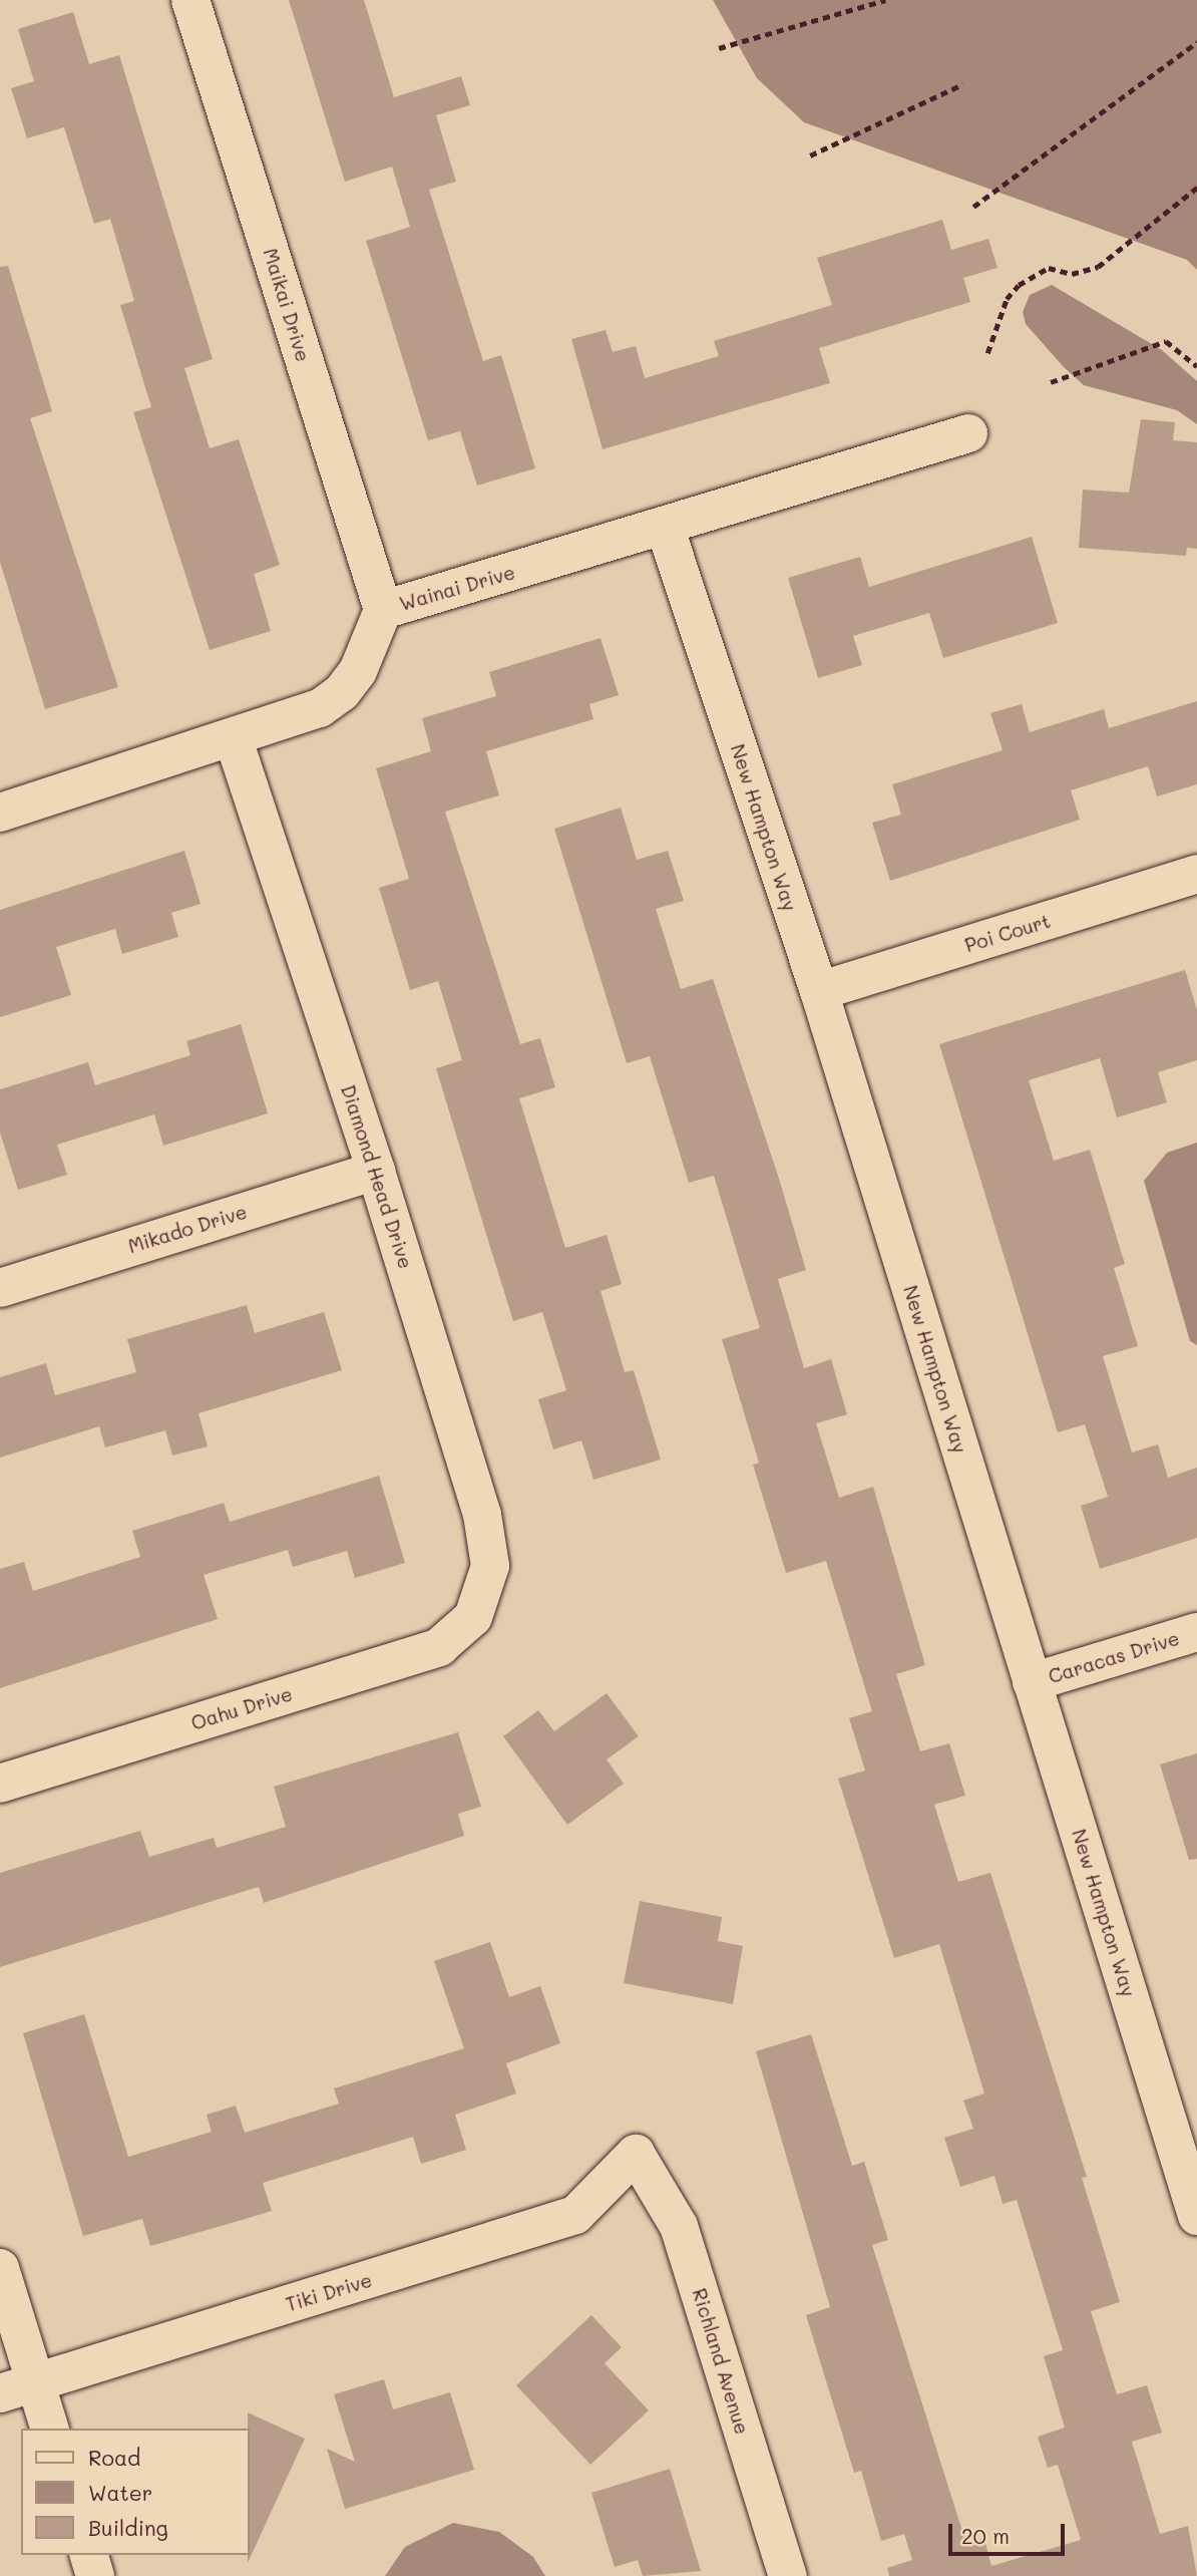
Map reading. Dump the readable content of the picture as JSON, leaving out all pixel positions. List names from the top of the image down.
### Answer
{
  "streets": {
    "street": [
      "Maikai Drive",
      "Wainai Drive",
      "New Hampton Way",
      "Poi Court",
      "Diamond Head Drive",
      "Mikado Drive",
      "Caracas Drive",
      "Oahu Drive",
      "Tiki Drive",
      "Richland Avenue"
    ]
  },
  "crossings": [
    ["Maikai Drive", "Wainai Drive"],
    ["Wainai Drive", "New Hampton Way"],
    ["Wainai Drive", "Diamond Head Drive"],
    ["New Hampton Way", "Poi Court"],
    ["New Hampton Way", "Caracas Drive"],
    ["Diamond Head Drive", "Mikado Drive"],
    ["Diamond Head Drive", "Oahu Drive"],
    ["Tiki Drive", "Richland Avenue"]
  ],
  "legend": ["Road", "Water", "Building"],
  "scale_bar": "20 m"
}
